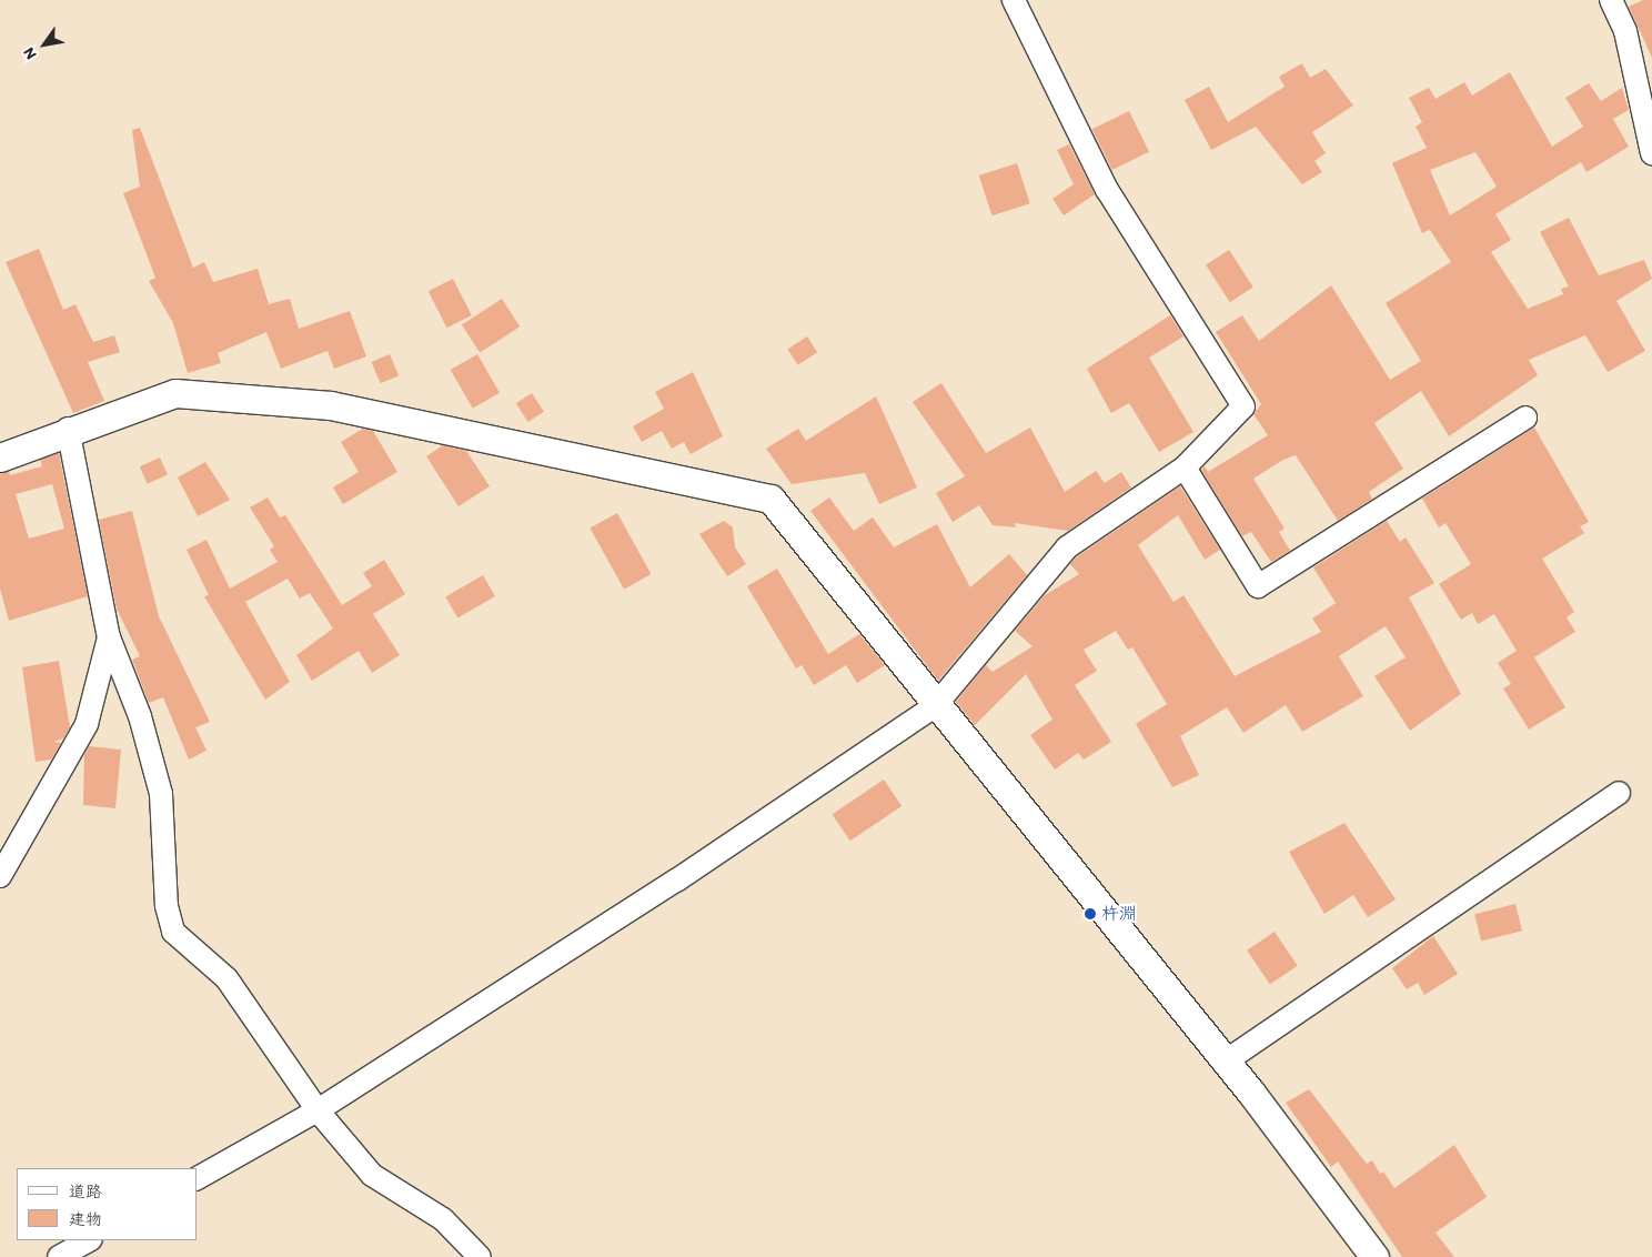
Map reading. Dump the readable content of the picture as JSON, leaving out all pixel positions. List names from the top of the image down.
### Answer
{
  "places": ["杵淵"],
  "legend": ["道路", "建物"],
  "north": "bottom left"
}
